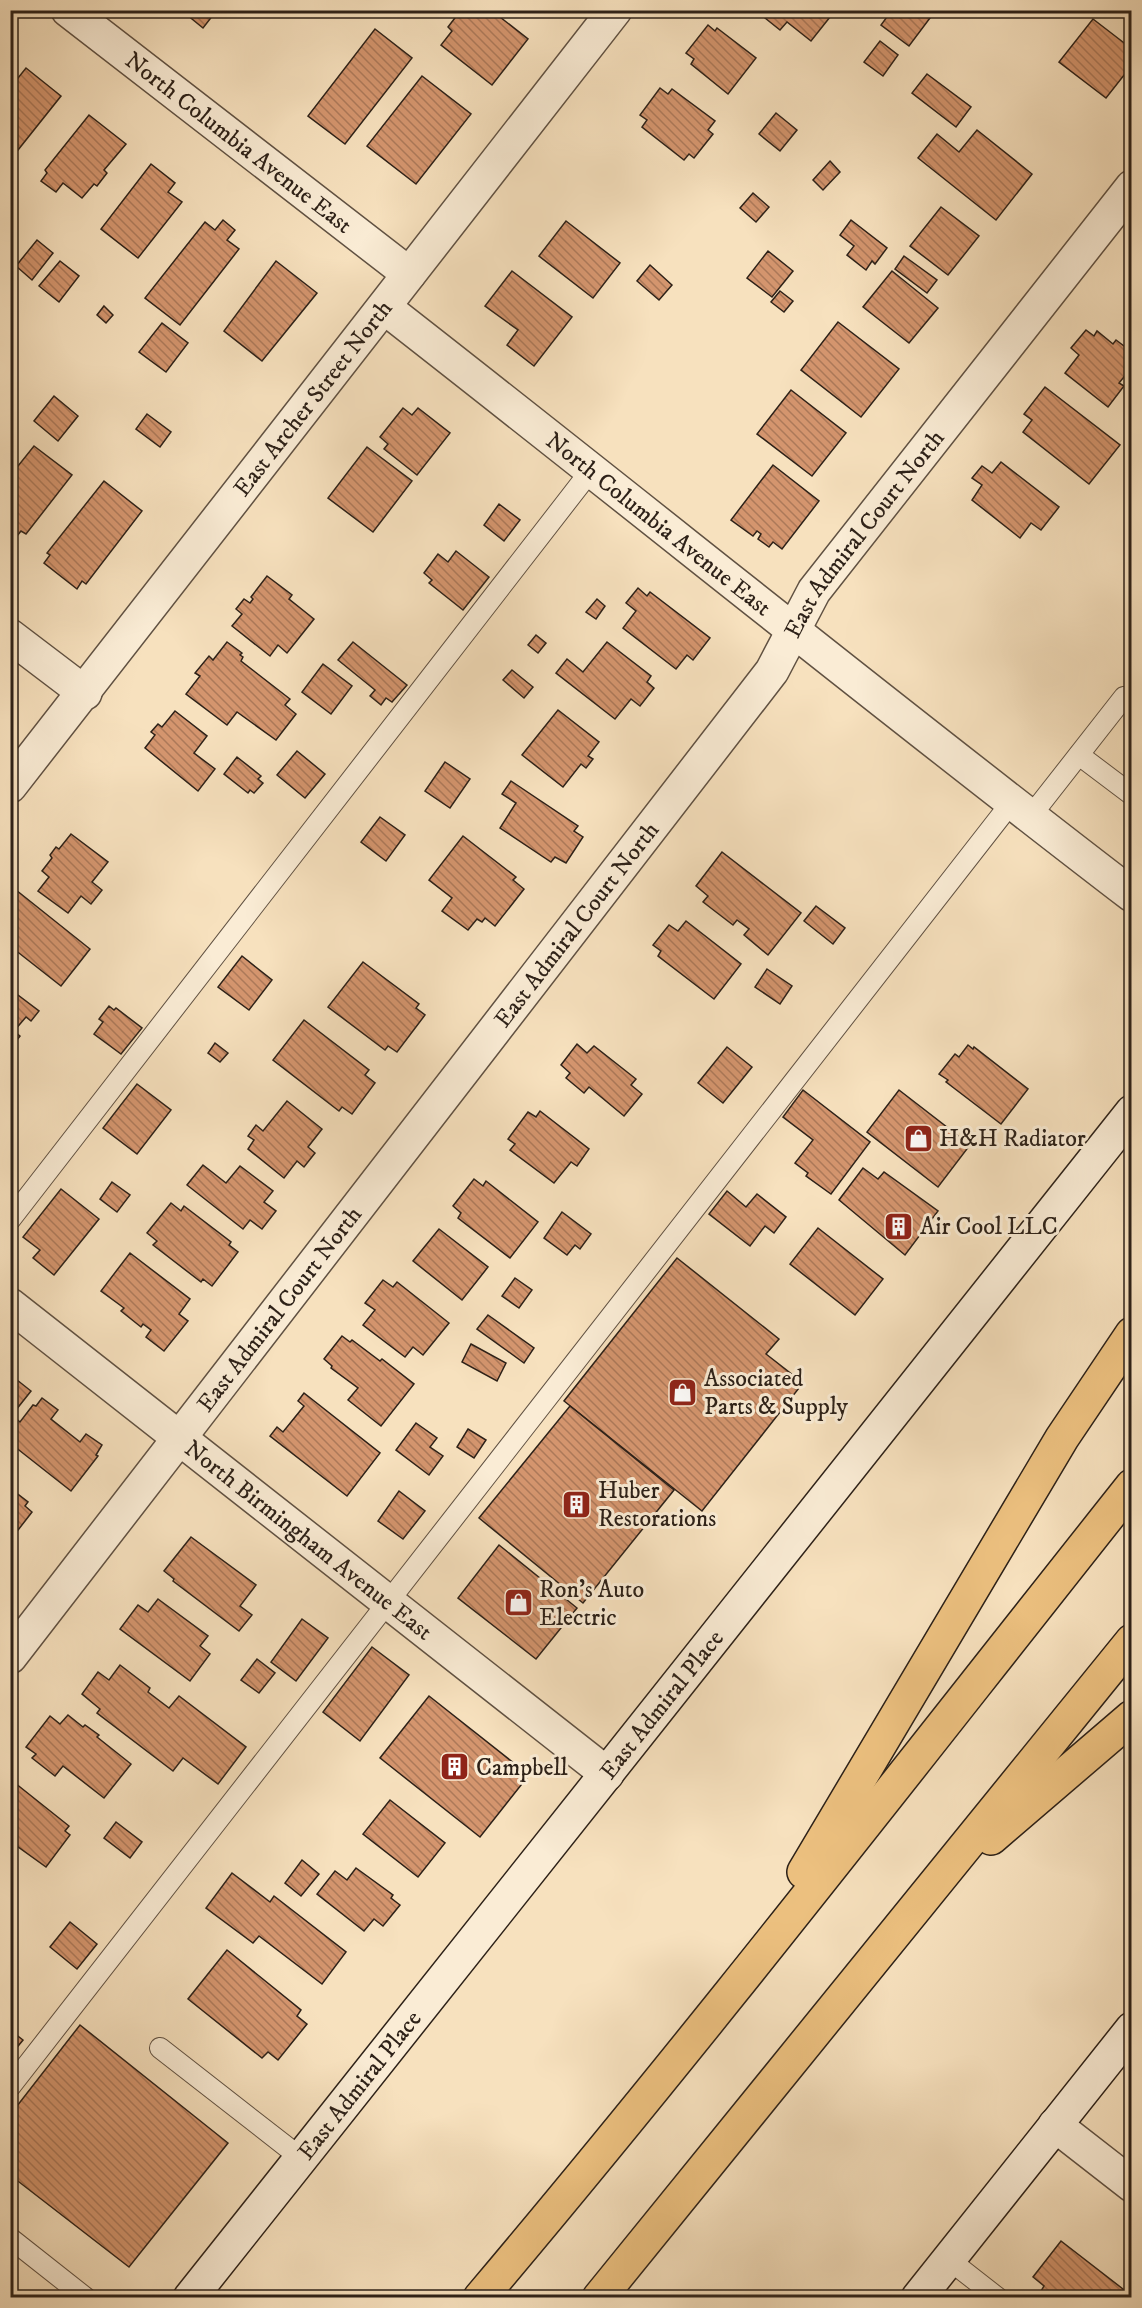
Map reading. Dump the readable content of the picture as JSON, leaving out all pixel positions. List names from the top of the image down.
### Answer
{
  "streets": {
    "street": [
      "North Columbia Avenue East",
      "East Archer Street North",
      "East Admiral Court North",
      "North Birmingham Avenue East",
      "East Admiral Place"
    ]
  },
  "crossings": [
    ["North Columbia Avenue East", "East Archer Street North"],
    ["North Columbia Avenue East", "East Admiral Court North"],
    ["East Admiral Court North", "North Birmingham Avenue East"],
    ["North Birmingham Avenue East", "East Admiral Place"]
  ],
  "places": {
    "shop": ["H&H Radiator", "Associated Parts & Supply", "Ron's Auto Electric"],
    "building": ["Air Cool LLC", "Huber Restorations", "Campbell"]
  }
}
